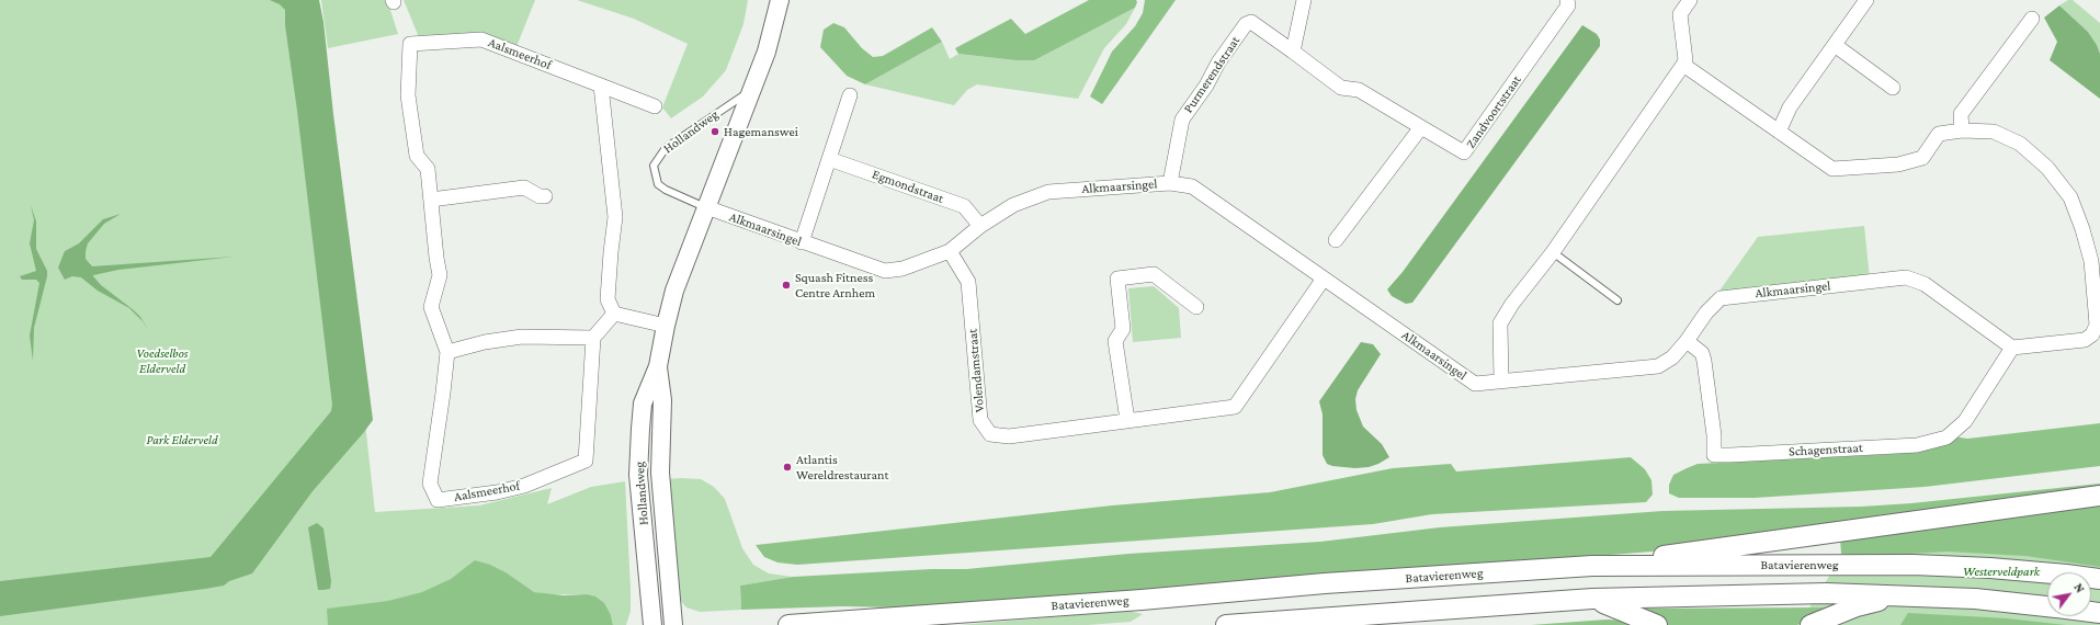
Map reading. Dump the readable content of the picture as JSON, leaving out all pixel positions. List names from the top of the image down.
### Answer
{
  "streets": {
    "main road": ["Batavierenweg"],
    "street": [
      "Aalsmeerhof",
      "Purmerendstraat",
      "Zandvoortstraat",
      "Hollandweg",
      "Egmondstraat",
      "Alkmaarsingel",
      "Volendamstraat",
      "Schagenstraat"
    ]
  },
  "crossings": [
    ["Purmerendstraat", "Zandvoortstraat"],
    ["Purmerendstraat", "Alkmaarsingel"],
    ["Hollandweg", "Alkmaarsingel"],
    ["Egmondstraat", "Alkmaarsingel"],
    ["Alkmaarsingel", "Volendamstraat"],
    ["Alkmaarsingel", "Schagenstraat"]
  ],
  "parks": ["Voedselbos Elderveld", "Park Elderveld", "Westerveldpark"],
  "places": ["Hagemanswei", "Squash Fitness Centre Arnhem", "Atlantis Wereldrestaurant"],
  "north": "top right"
}
